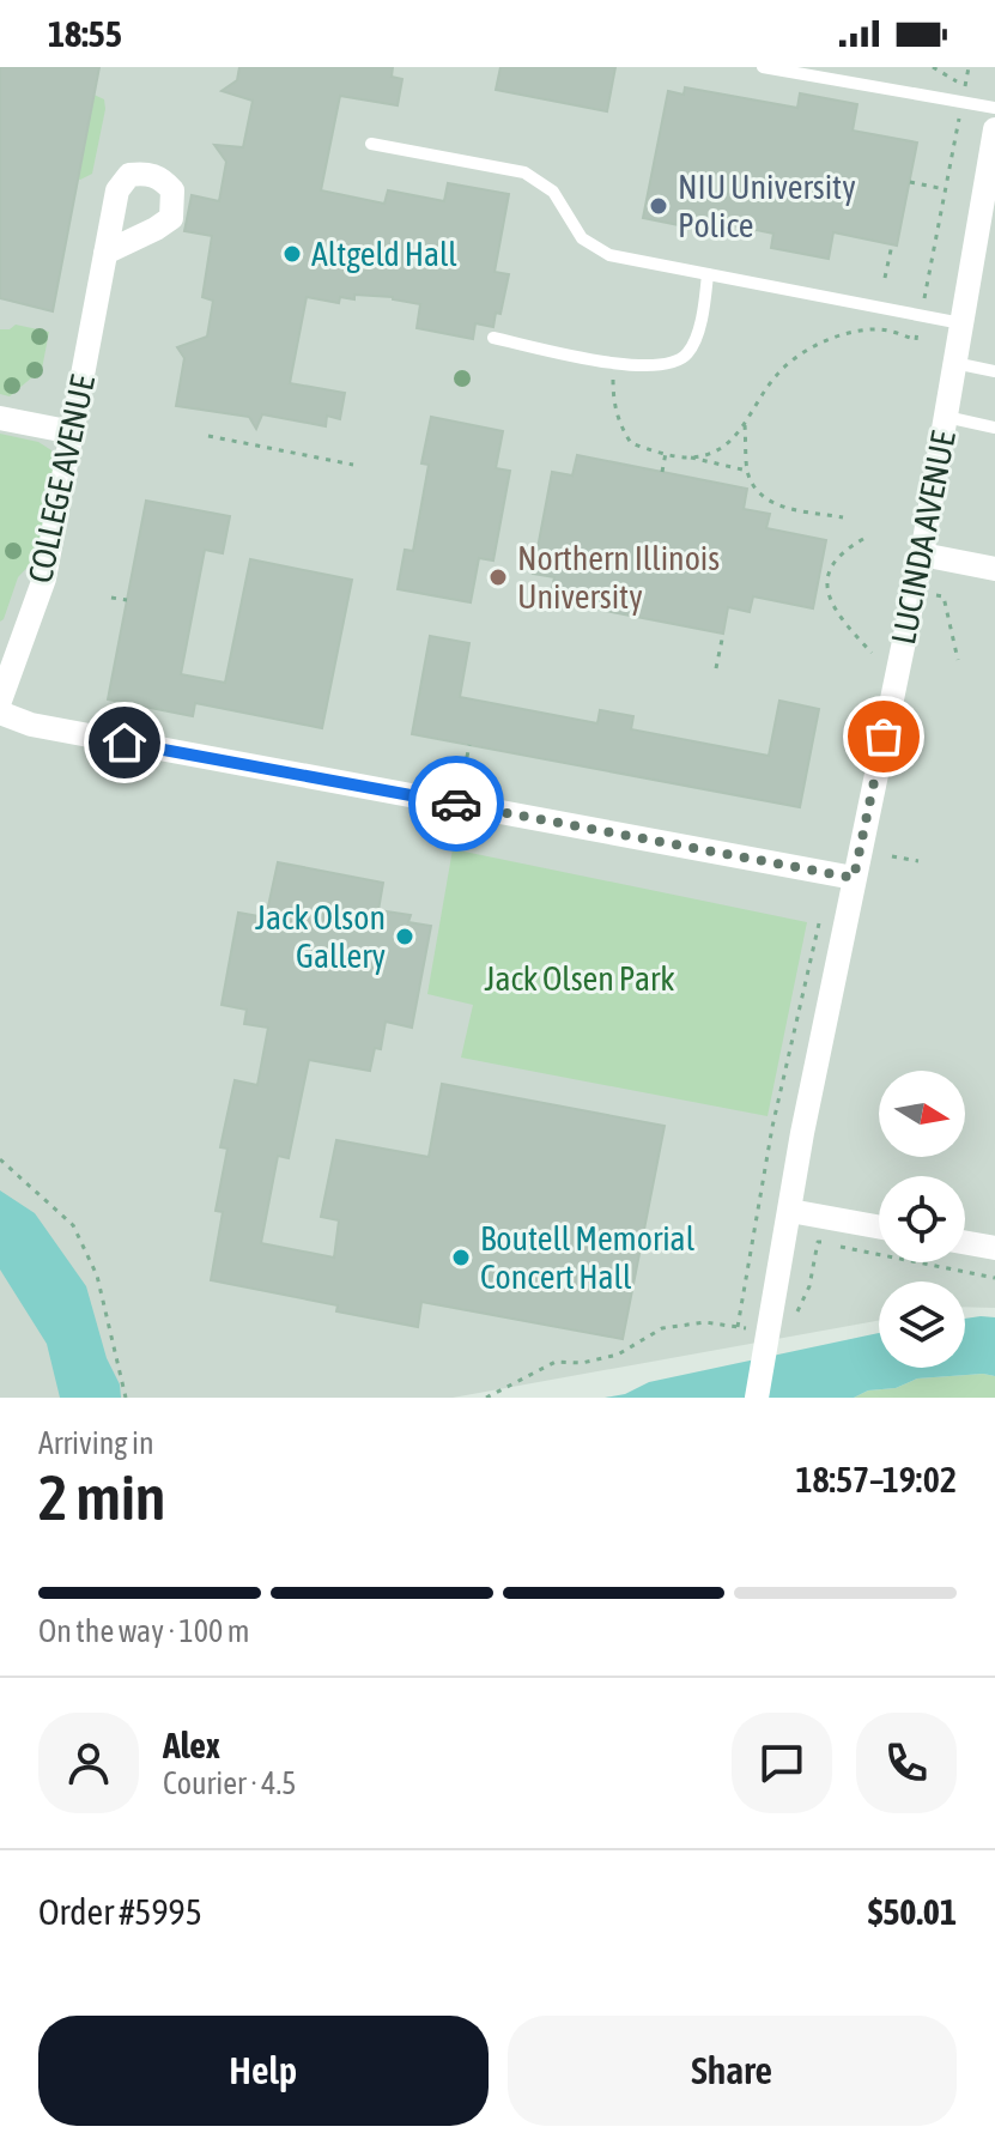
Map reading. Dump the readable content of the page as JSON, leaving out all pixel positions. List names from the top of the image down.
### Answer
{
  "streets": {
    "street": ["COLLEGE AVENUE", "LUCINDA AVENUE"]
  },
  "parks": ["Jack Olsen Park"],
  "places": [
    "NIU University Police",
    "Altgeld Hall",
    "Northern Illinois University",
    "Jack Olson Gallery",
    "Boutell Memorial Concert Hall"
  ],
  "north": "right",
  "page": {
    "status": "18:55",
    "heading": ["2 min", "Arriving in", "18:57–19:02"],
    "panel": [
      "Alex",
      "Courier · 4.5",
      "Order #5995",
      "$50.01"
    ],
    "bar": "On the way · 100 m",
    "buttons": ["Help", "Share"]
  }
}
